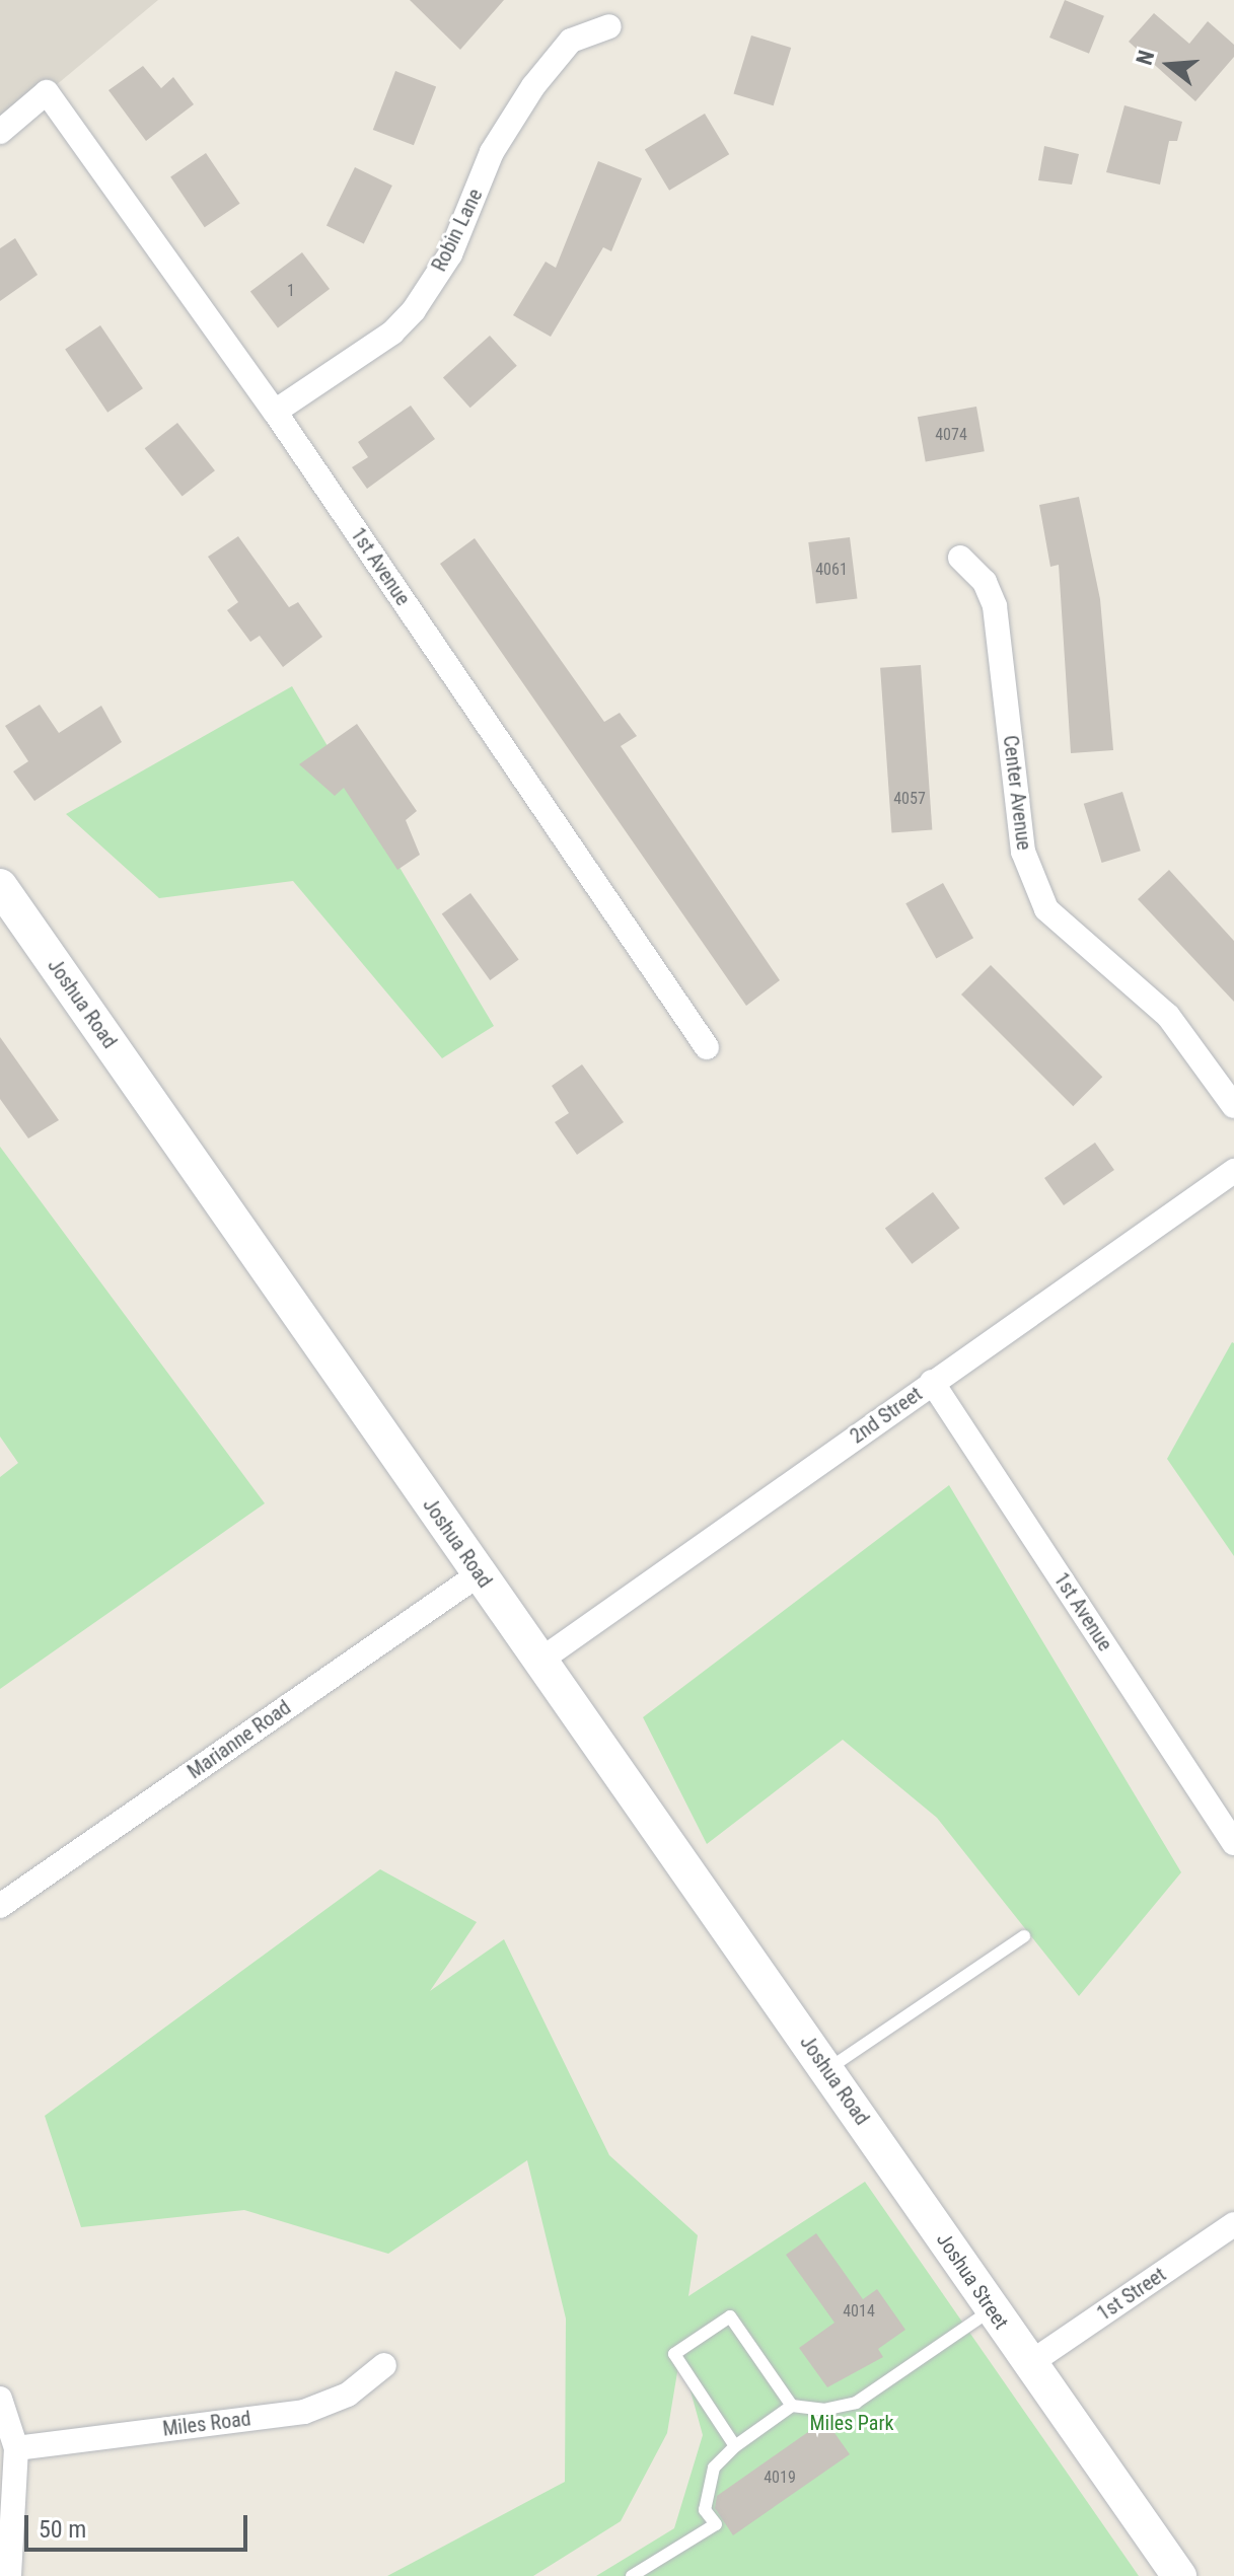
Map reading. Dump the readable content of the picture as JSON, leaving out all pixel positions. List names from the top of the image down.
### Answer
{
  "streets": {
    "main road": ["Joshua Road", "Joshua Street"],
    "street": [
      "Robin Lane",
      "1st Avenue",
      "Center Avenue",
      "2nd Street",
      "Marianne Road",
      "1st Street",
      "Miles Road"
    ]
  },
  "crossings": [
    ["Robin Lane", "1st Avenue"],
    ["1st Avenue", "2nd Street"],
    ["Joshua Road", "2nd Street"],
    ["Joshua Road", "Marianne Road"],
    ["Joshua Road", "Joshua Street"],
    ["Joshua Street", "1st Street"]
  ],
  "parks": ["Miles Park"],
  "house_numbers": [
    "1",
    "4074",
    "4061",
    "4057",
    "4014",
    "4019"
  ],
  "scale_bar": "50 m",
  "north": "left"
}
